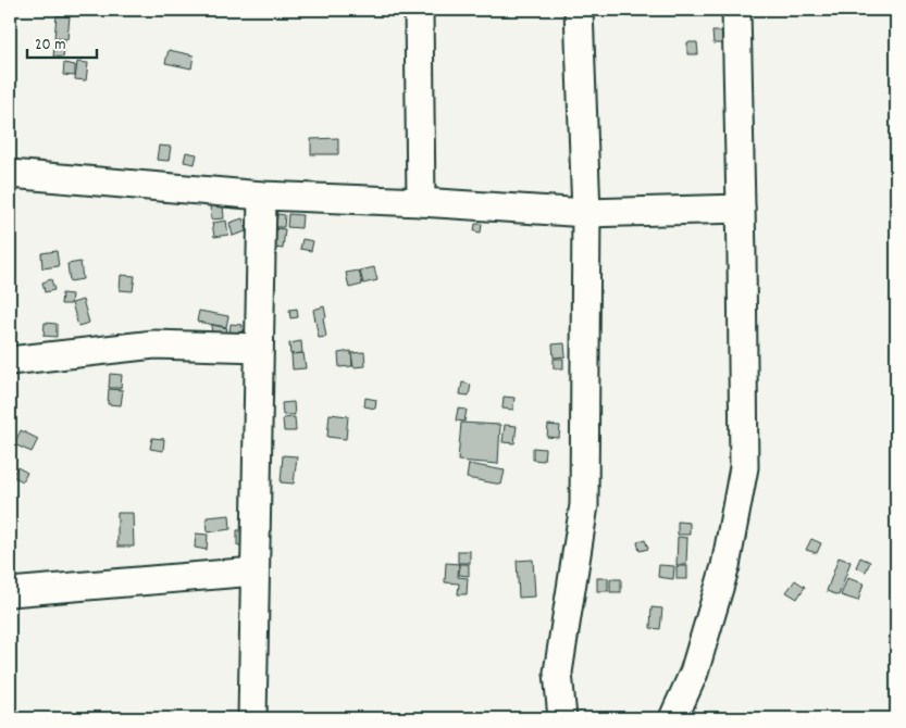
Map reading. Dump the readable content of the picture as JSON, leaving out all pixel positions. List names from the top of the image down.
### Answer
{
  "scale_bar": "20 m"
}
